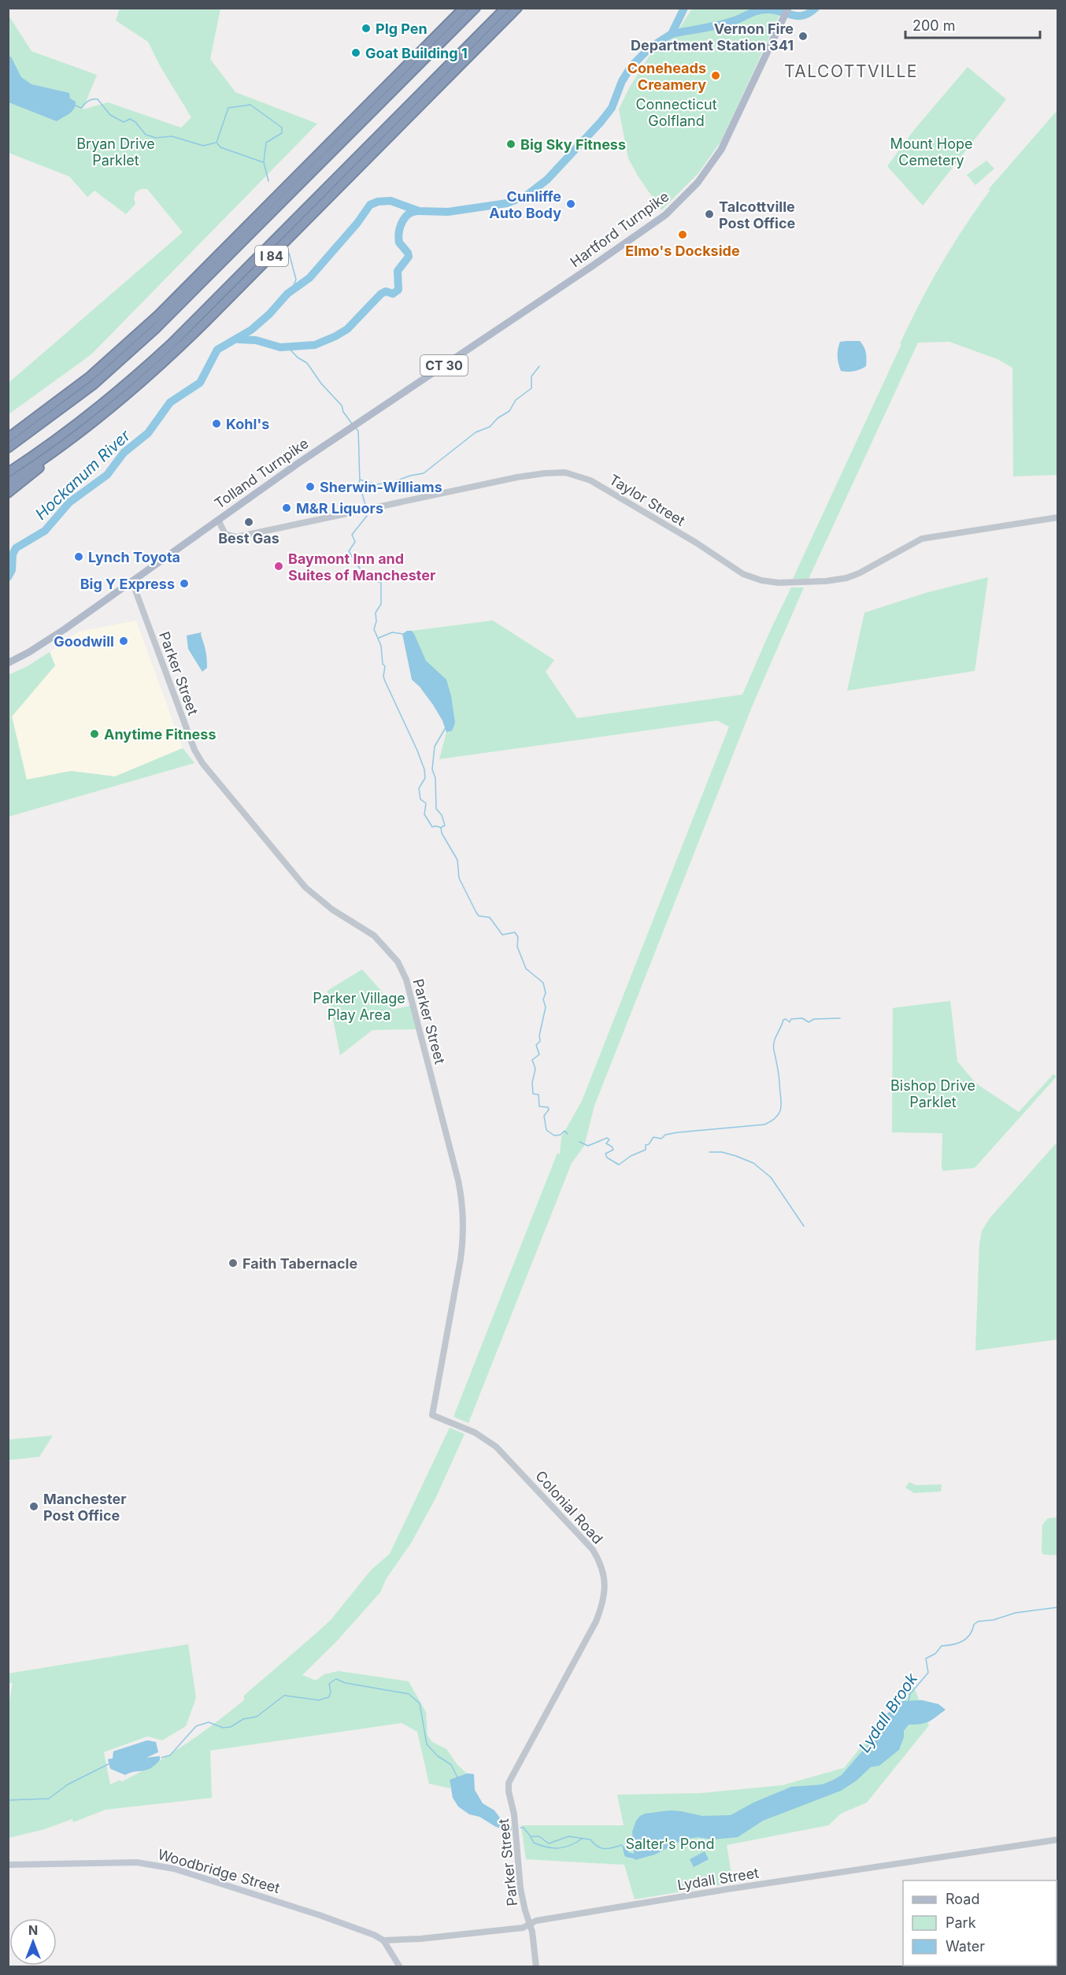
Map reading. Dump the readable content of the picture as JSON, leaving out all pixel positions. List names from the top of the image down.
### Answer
{
  "streets": {
    "highway": ["I 84"],
    "main road": [
      "Hartford Turnpike",
      "CT 30",
      "Tolland Turnpike",
      "Woodbridge Street"
    ],
    "street": [
      "Taylor Street",
      "Parker Street",
      "Colonial Road",
      "Lydall Street"
    ]
  },
  "crossings": [
    ["Hartford Turnpike", "Tolland Turnpike"],
    ["Tolland Turnpike", "Taylor Street"],
    ["Tolland Turnpike", "Parker Street"],
    ["Parker Street", "Colonial Road"],
    ["Parker Street", "Lydall Street"],
    ["Woodbridge Street", "Lydall Street"]
  ],
  "districts": ["TALCOTTVILLE"],
  "water": ["Hockanum River", "Lydall Brook"],
  "parks": [
    "Connecticut Golfland",
    "Bryan Drive Parklet",
    "Mount Hope Cemetery",
    "Parker Village Play Area",
    "Bishop Drive Parklet",
    "Salter's Pond"
  ],
  "places": [
    "PIg Pen",
    "Vernon Fire Department Station 341",
    "Goat Building 1",
    "Coneheads Creamery",
    "Big Sky Fitness",
    "Cunliffe Auto Body",
    "Talcottville Post Office",
    "Elmo's Dockside",
    "Kohl's",
    "Sherwin-Williams",
    "M&R Liquors",
    "Best Gas",
    "Lynch Toyota",
    "Baymont Inn and Suites of Manchester",
    "Big Y Express",
    "Goodwill",
    "Anytime Fitness",
    "Faith Tabernacle",
    "Manchester Post Office"
  ],
  "legend": ["Road", "Park", "Water"],
  "scale_bar": "200 m",
  "north": "top"
}
